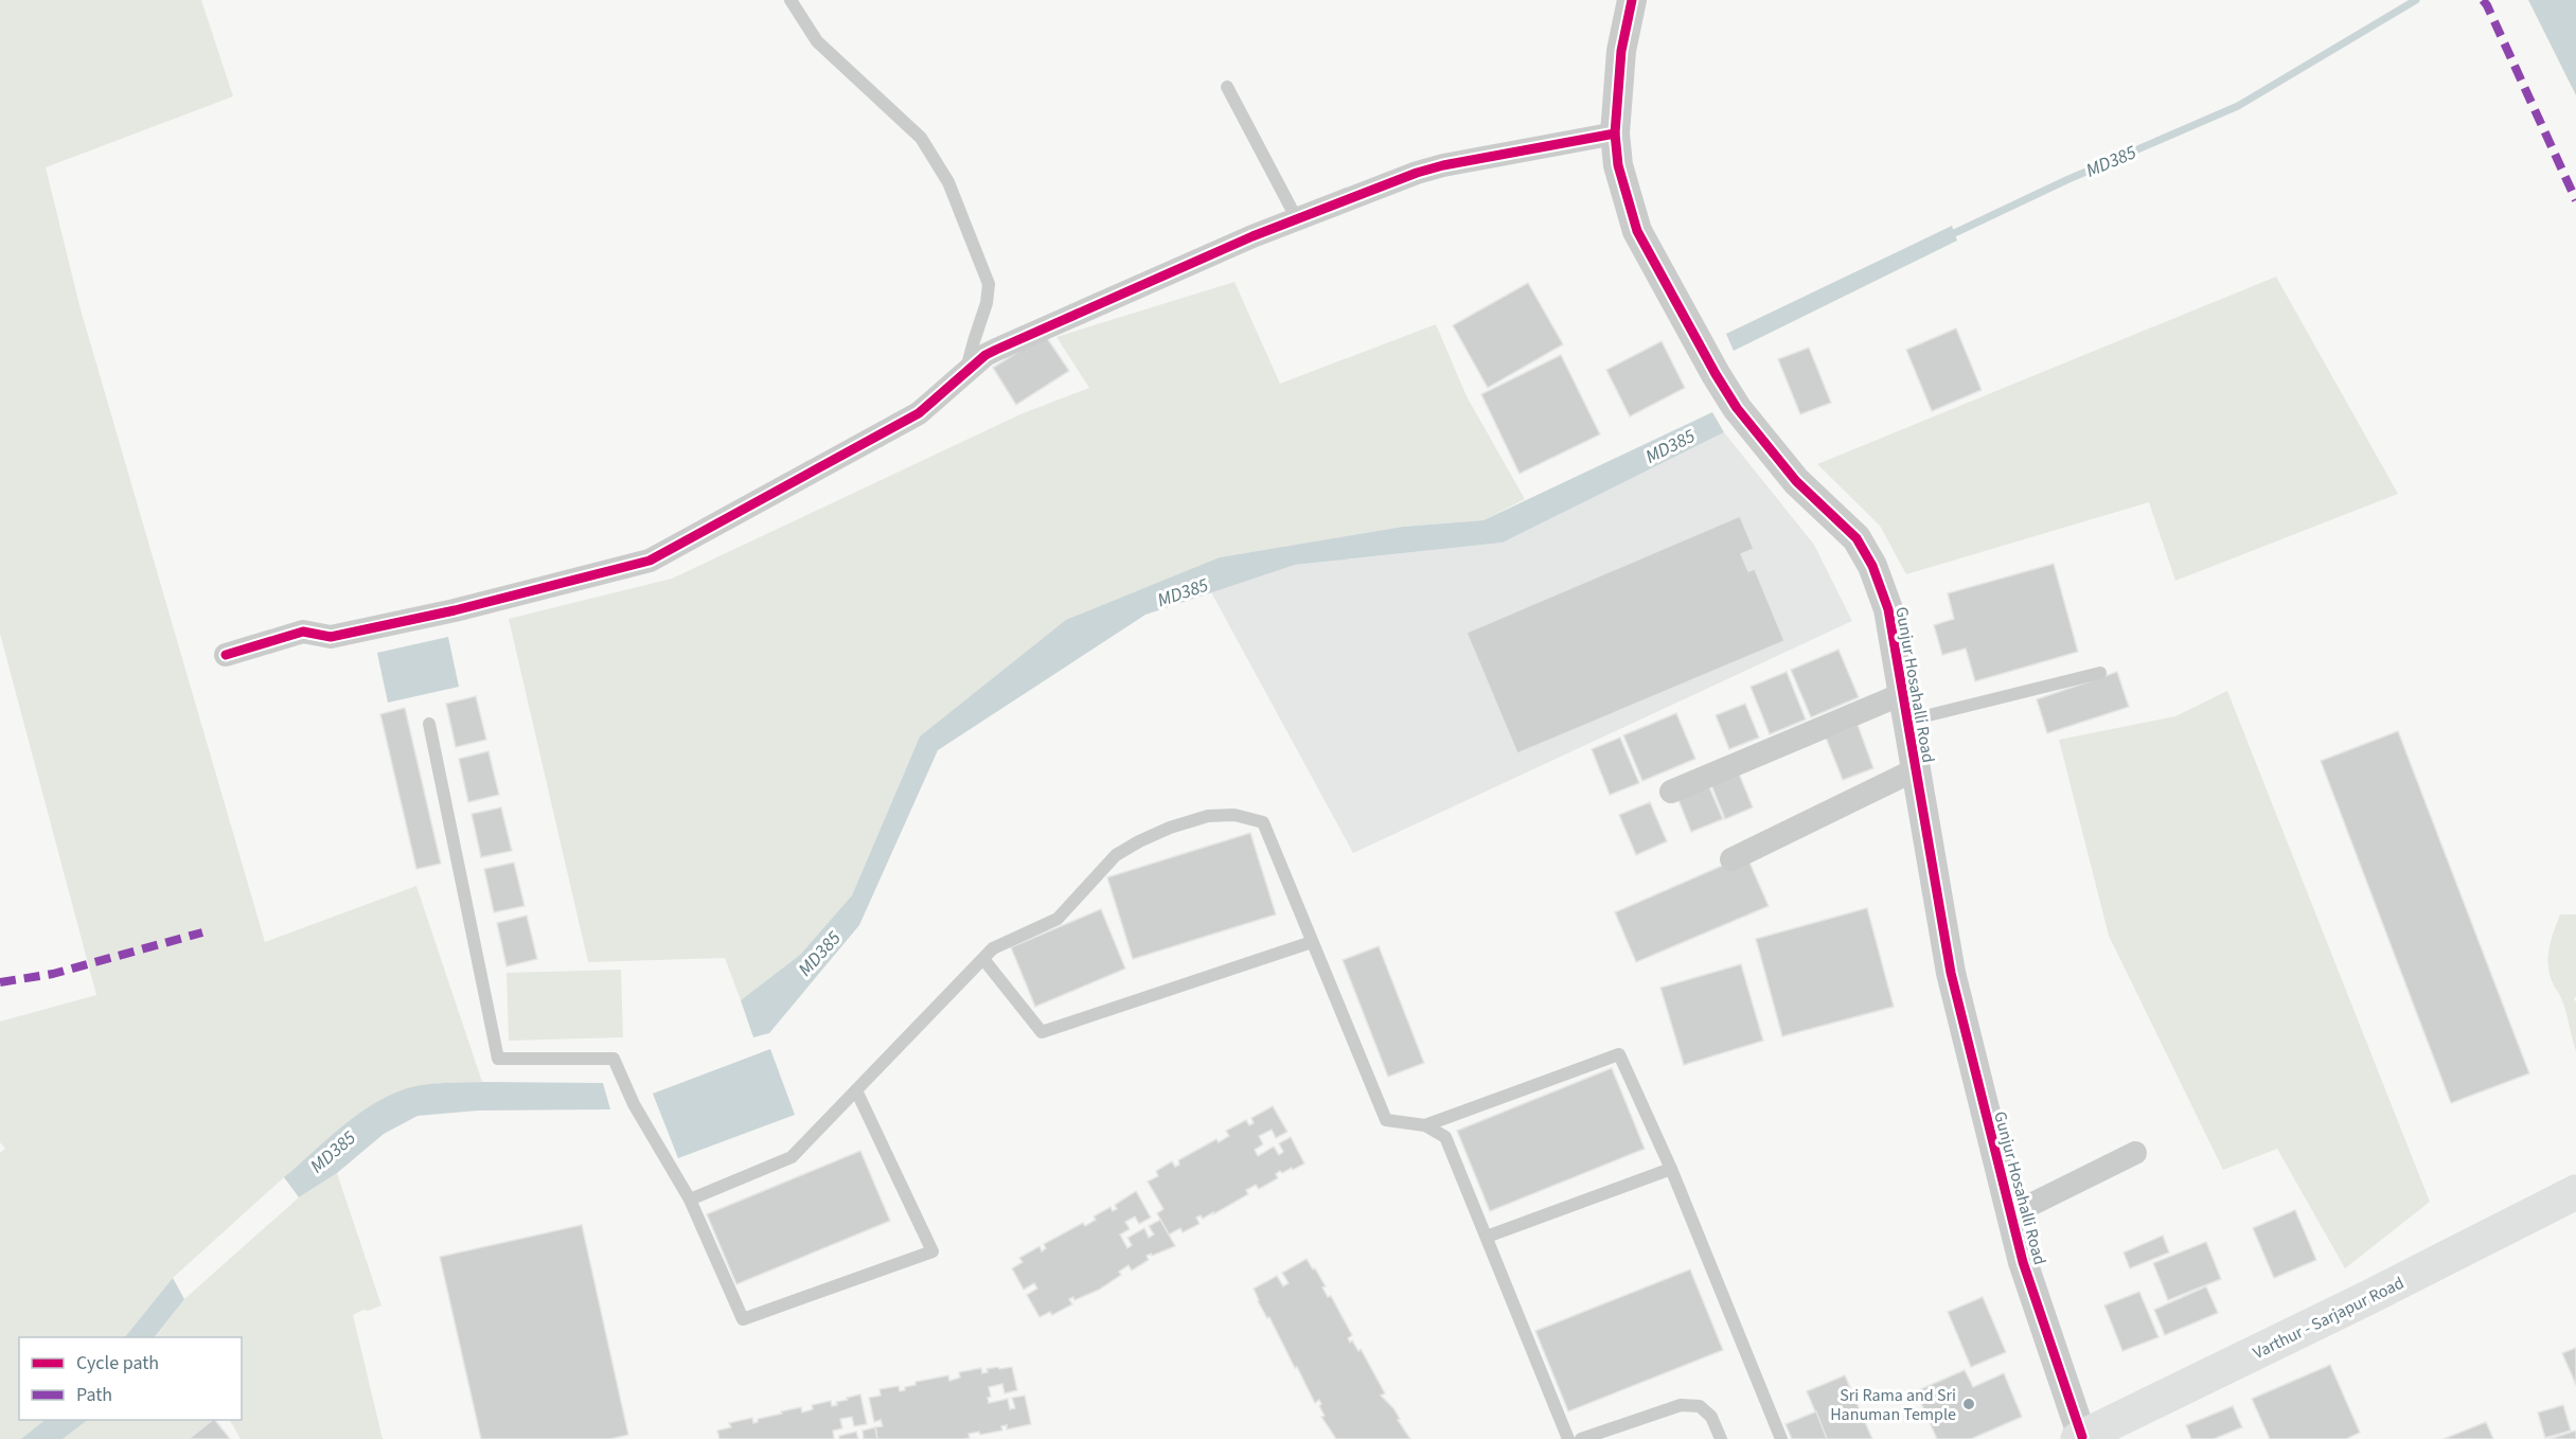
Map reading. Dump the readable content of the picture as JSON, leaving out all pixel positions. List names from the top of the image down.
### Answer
{
  "streets": {
    "main road": ["Varthur - Sarjapur Road"],
    "street": ["Gunjur Hosahalli Road"]
  },
  "crossings": [
    ["Gunjur Hosahalli Road", "Varthur - Sarjapur Road"]
  ],
  "water": ["MD385"],
  "places": ["Sri Rama and Sri Hanuman Temple"],
  "legend": ["Cycle path", "Path"]
}
